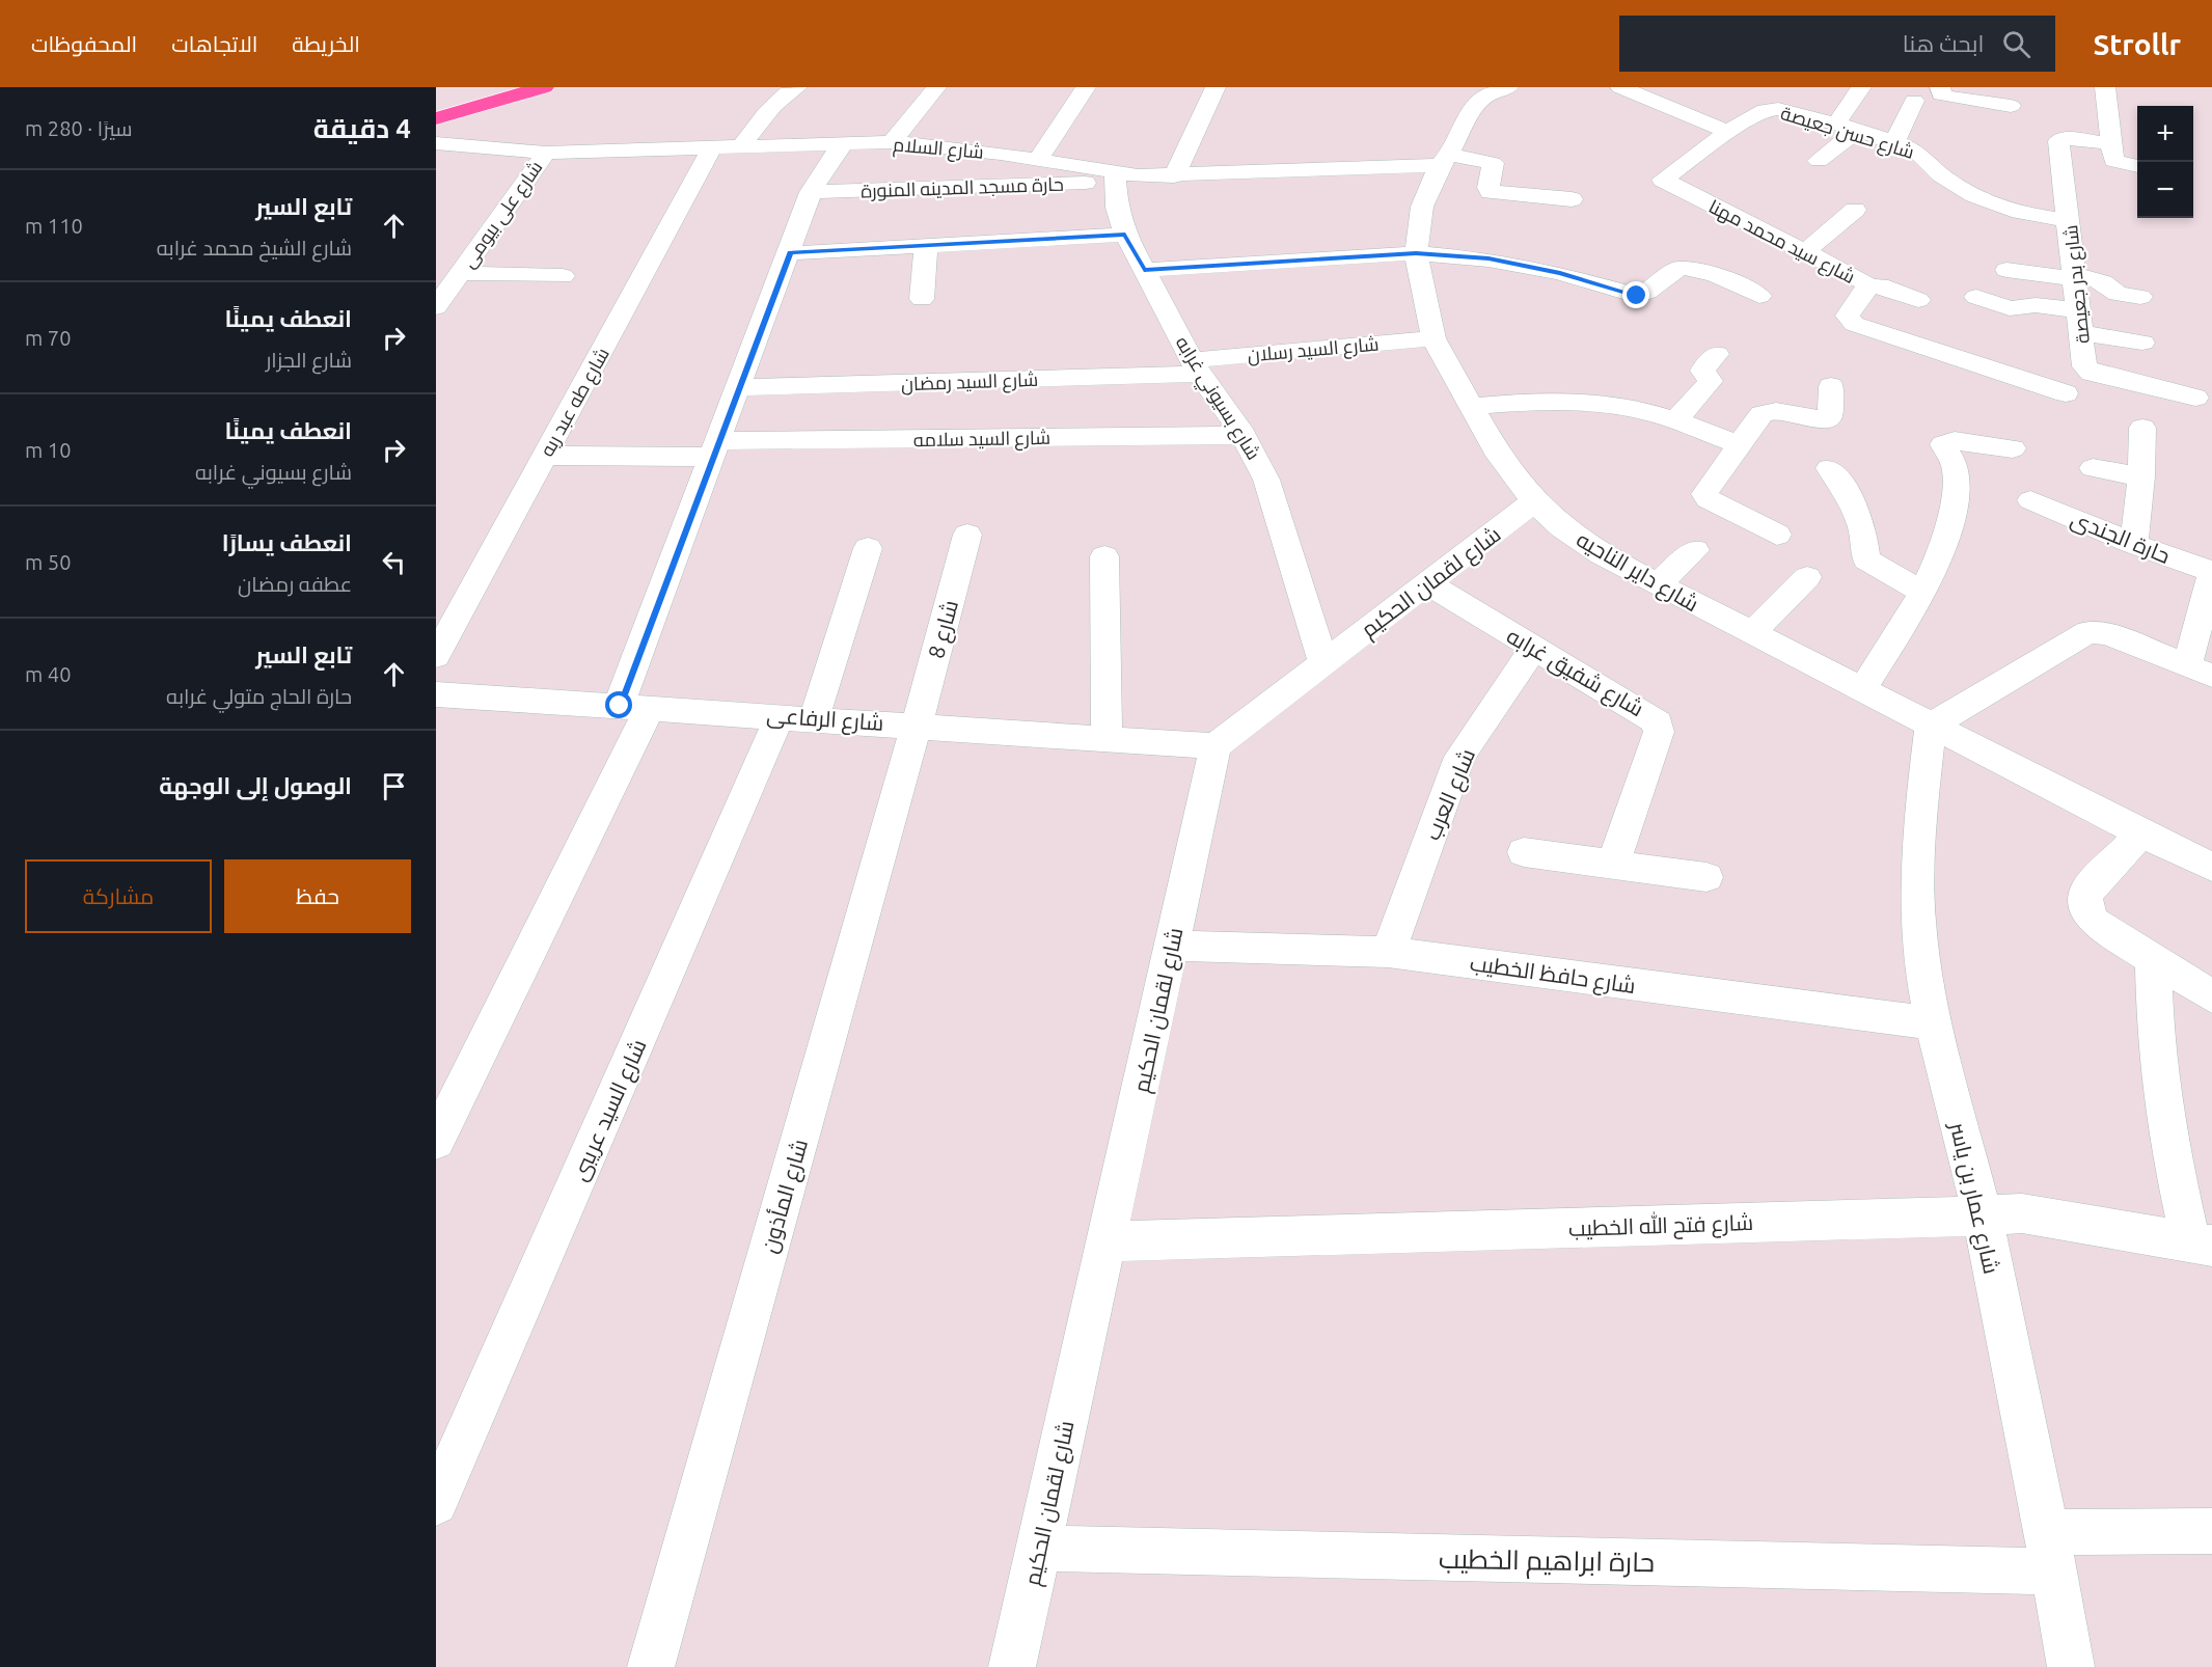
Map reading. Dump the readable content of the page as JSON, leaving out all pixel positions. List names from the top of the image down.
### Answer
{
  "streets": {
    "street": [
      "شارع حسن جعيصة",
      "شارع السلام",
      "حارة مسجد المدينه المنورة",
      "شارع على بيومى",
      "شارع سيد محمد مهنا",
      "شارع بدر جعيصة",
      "شارع السيد رسلان",
      "شارع السيد رمضان",
      "شارع بسيوني غرابه",
      "شارع طه عبد ربه",
      "شارع السيد سلامه",
      "حارة الجندى",
      "شارع داير الناحيه",
      "شارع لقمان الحكيم",
      "شارع 8",
      "شارع شفيق غرابه",
      "شارع الرفاعى",
      "شارع العرب",
      "شارع حافظ الخطيب",
      "شارع السيد عريبى",
      "شارع المأذون",
      "شارع عمار بن ياسر",
      "شارع فتح الله الخطيب",
      "حارة ابراهيم الخطيب"
    ]
  },
  "crossings": [
    ["شارع حسن جعيصة", "شارع سيد محمد مهنا"],
    ["شارع حسن جعيصة", "شارع بدر جعيصة"],
    ["شارع السلام", "حارة مسجد المدينه المنورة"],
    ["شارع السلام", "شارع على بيومى"],
    ["شارع السلام", "شارع بسيوني غرابه"],
    ["شارع السلام", "شارع طه عبد ربه"],
    ["شارع السلام", "شارع داير الناحيه"],
    ["حارة مسجد المدينه المنورة", "شارع بسيوني غرابه"],
    ["شارع السيد رسلان", "شارع السيد رمضان"],
    ["شارع السيد رسلان", "شارع بسيوني غرابه"],
    ["شارع السيد رسلان", "شارع داير الناحيه"],
    ["شارع السيد رمضان", "شارع بسيوني غرابه"],
    ["شارع بسيوني غرابه", "شارع السيد سلامه"],
    ["شارع بسيوني غرابه", "شارع لقمان الحكيم"],
    ["شارع طه عبد ربه", "شارع السيد سلامه"],
    ["شارع داير الناحيه", "شارع لقمان الحكيم"],
    ["شارع داير الناحيه", "شارع عمار بن ياسر"],
    ["شارع لقمان الحكيم", "شارع شفيق غرابه"],
    ["شارع لقمان الحكيم", "شارع الرفاعى"],
    ["شارع لقمان الحكيم", "شارع حافظ الخطيب"],
    ["شارع لقمان الحكيم", "شارع فتح الله الخطيب"],
    ["شارع لقمان الحكيم", "حارة ابراهيم الخطيب"],
    ["شارع 8", "شارع الرفاعى"],
    ["شارع 8", "شارع المأذون"],
    ["شارع شفيق غرابه", "شارع العرب"],
    ["شارع الرفاعى", "شارع السيد عريبى"],
    ["شارع الرفاعى", "شارع المأذون"],
    ["شارع العرب", "شارع حافظ الخطيب"],
    ["شارع حافظ الخطيب", "شارع عمار بن ياسر"],
    ["شارع عمار بن ياسر", "شارع فتح الله الخطيب"],
    ["شارع عمار بن ياسر", "حارة ابراهيم الخطيب"]
  ],
  "page": {
    "header": "Strollr",
    "search": "ابحث هنا",
    "nav": ["الخريطة", "الاتجاهات", "المحفوظات"],
    "heading": ["4 دقيقة", "سيرًا · 280 m"],
    "map_buttons": ["+", "−"],
    "list": [
      ["تابع السير", "شارع الشيخ محمد غرابه", "110 m"],
      ["انعطف يمينًا", "شارع الجزار", "70 m"],
      ["انعطف يمينًا", "شارع بسيوني غرابه", "10 m"],
      ["انعطف يسارًا", "عطفه رمضان", "50 m"],
      ["تابع السير", "حارة الحاج متولي غرابه", "40 m"],
      "الوصول إلى الوجهة"
    ],
    "buttons": ["حفظ", "مشاركة"]
  }
}
